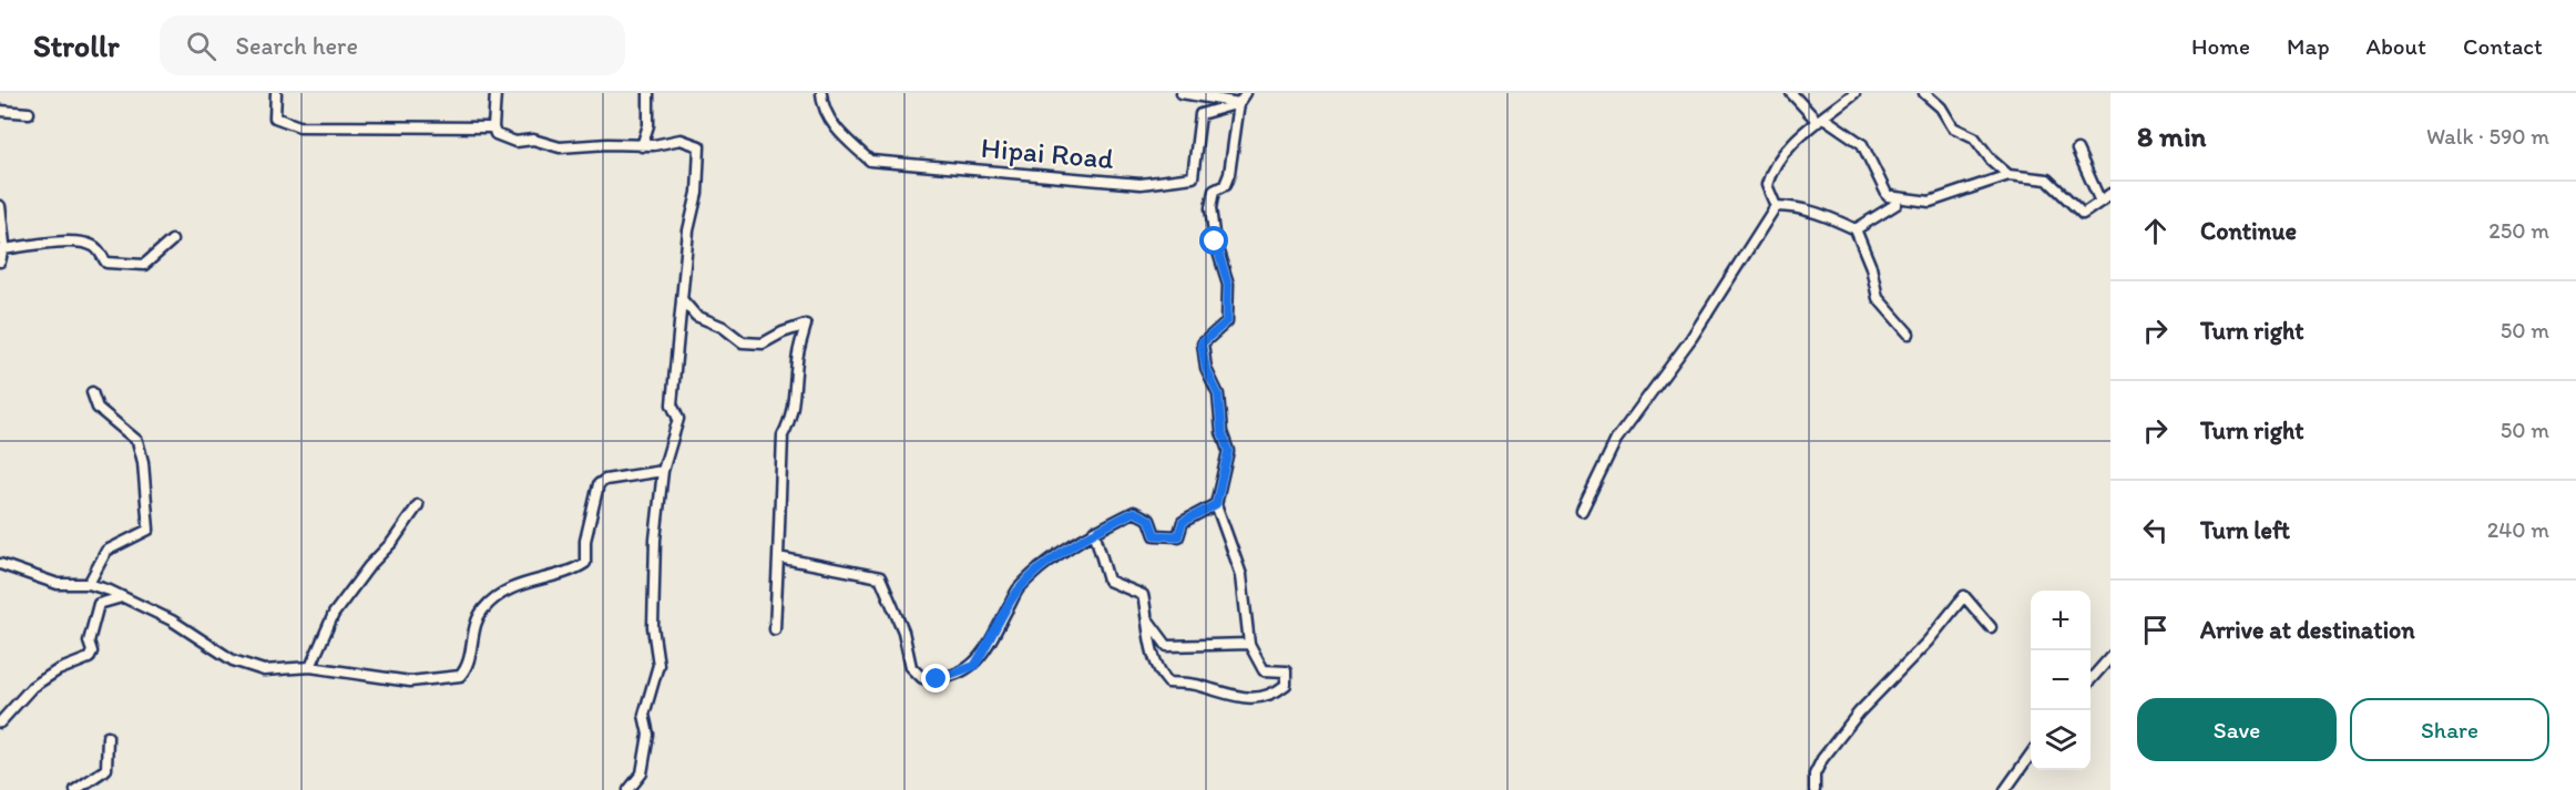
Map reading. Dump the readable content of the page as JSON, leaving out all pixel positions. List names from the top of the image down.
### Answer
{
  "streets": {
    "street": ["Hipai Road"]
  },
  "page": {
    "header": "Strollr",
    "search": "Search here",
    "nav": [
      "Home",
      "Map",
      "About",
      "Contact"
    ],
    "heading": ["8 min", "Walk · 590 m"],
    "list": [
      ["Continue", "250 m"],
      ["Turn right", "50 m"],
      ["Turn right", "50 m"],
      ["Turn left", "240 m"],
      "Arrive at destination"
    ],
    "map_buttons": ["+", "−"],
    "buttons": ["Save", "Share"]
  }
}
